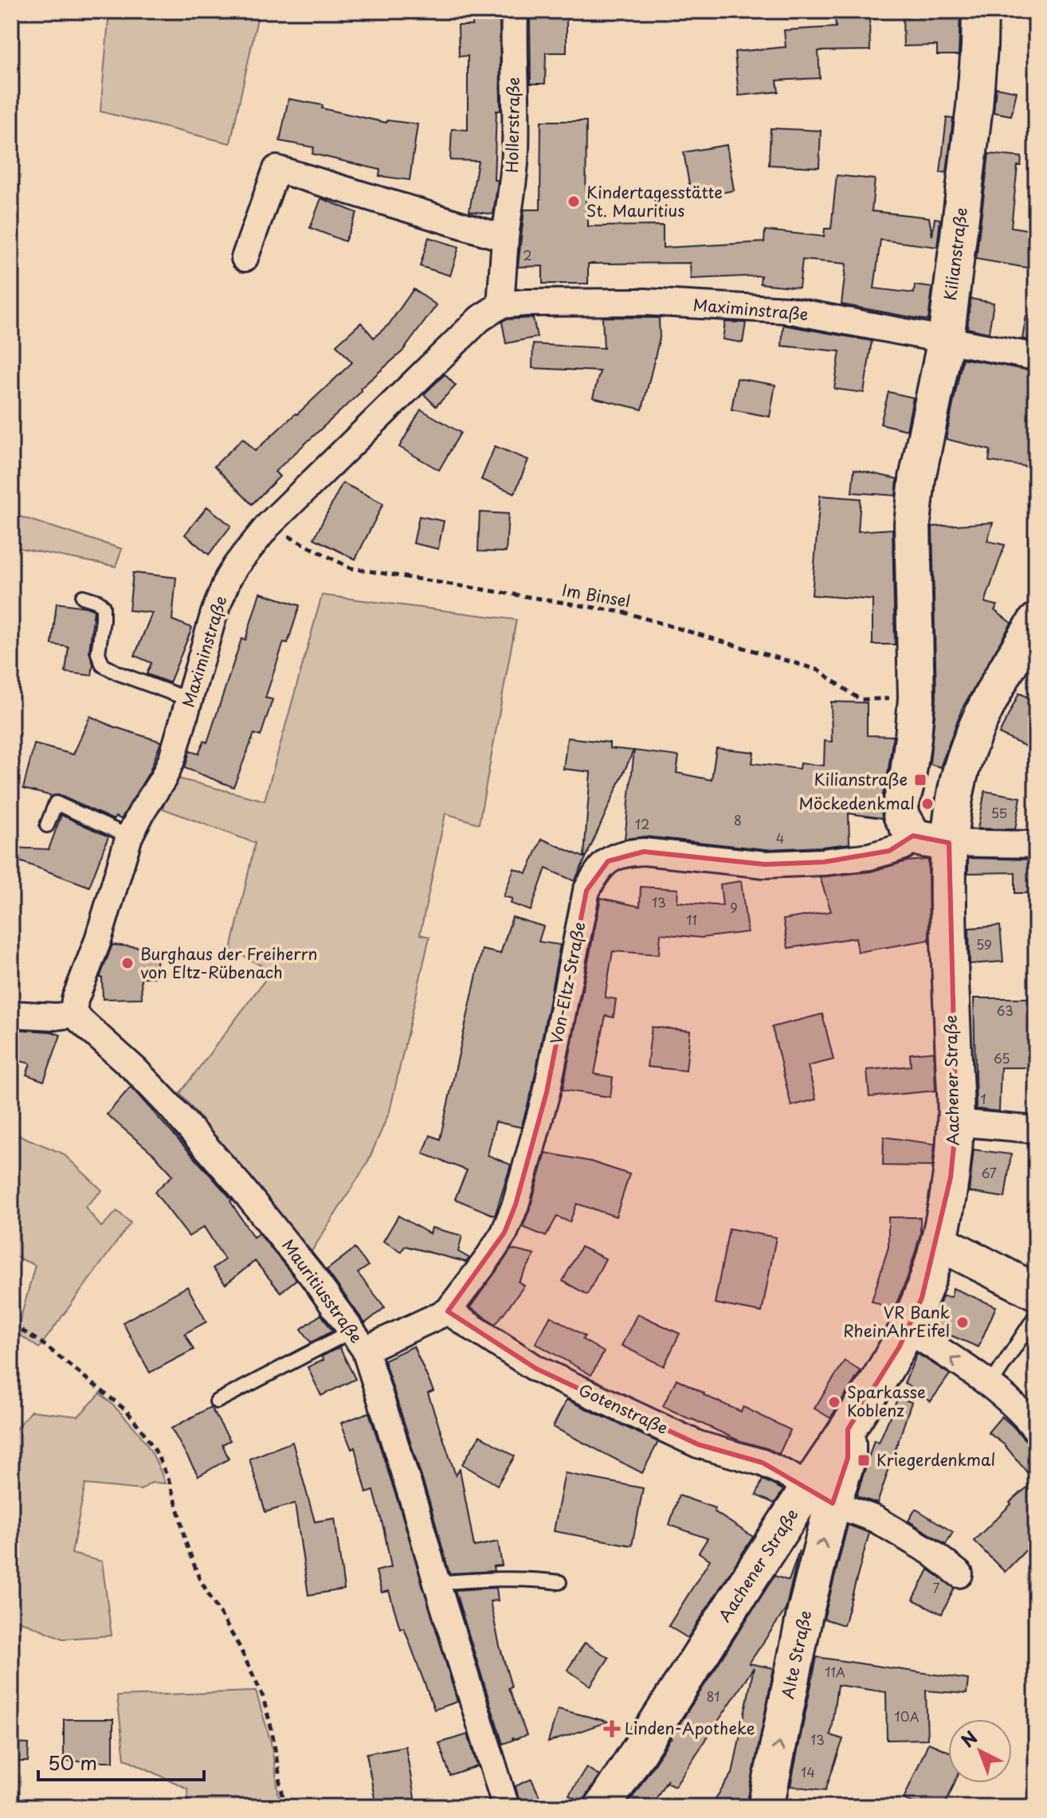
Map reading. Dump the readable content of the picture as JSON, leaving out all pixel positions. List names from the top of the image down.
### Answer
{
  "streets": {
    "main road": ["Kilianstraße", "Aachener Straße", "Alte Straße"],
    "street": [
      "Hollerstraße",
      "Maximinstraße",
      "Von-Eltz-Straße",
      "Mauritiusstraße",
      "Gotenstraße"
    ],
    "path": ["Im Binsel"]
  },
  "crossings": [
    ["Kilianstraße", "Maximinstraße"],
    ["Kilianstraße", "Im Binsel"],
    ["Kilianstraße", "Von-Eltz-Straße"],
    ["Maximinstraße", "Im Binsel"],
    ["Maximinstraße", "Mauritiusstraße"],
    ["Von-Eltz-Straße", "Mauritiusstraße"],
    ["Von-Eltz-Straße", "Gotenstraße"],
    ["Aachener Straße", "Gotenstraße"],
    ["Aachener Straße", "Alte Straße"],
    ["Gotenstraße", "Alte Straße"]
  ],
  "one_way": ["Alte Straße"],
  "places": {
    "other": [
      "Kindertagesstätte St. Mauritius",
      "Möckedenkmal",
      "Burghaus der Freiherrn von Eltz-Rübenach",
      "VR Bank RheinAhrEifel",
      "Sparkasse Koblenz"
    ],
    "transit": ["Kilianstraße", "Kriegerdenkmal"],
    "health": ["Linden-Apotheke"]
  },
  "house_numbers": [
    "2",
    "55",
    "8",
    "12",
    "4",
    "13",
    "9",
    "11",
    "59",
    "63",
    "65",
    "1",
    "67",
    "7",
    "11A",
    "81",
    "10A",
    "13",
    "14"
  ],
  "scale_bar": "50 m",
  "north": "top left"
}
